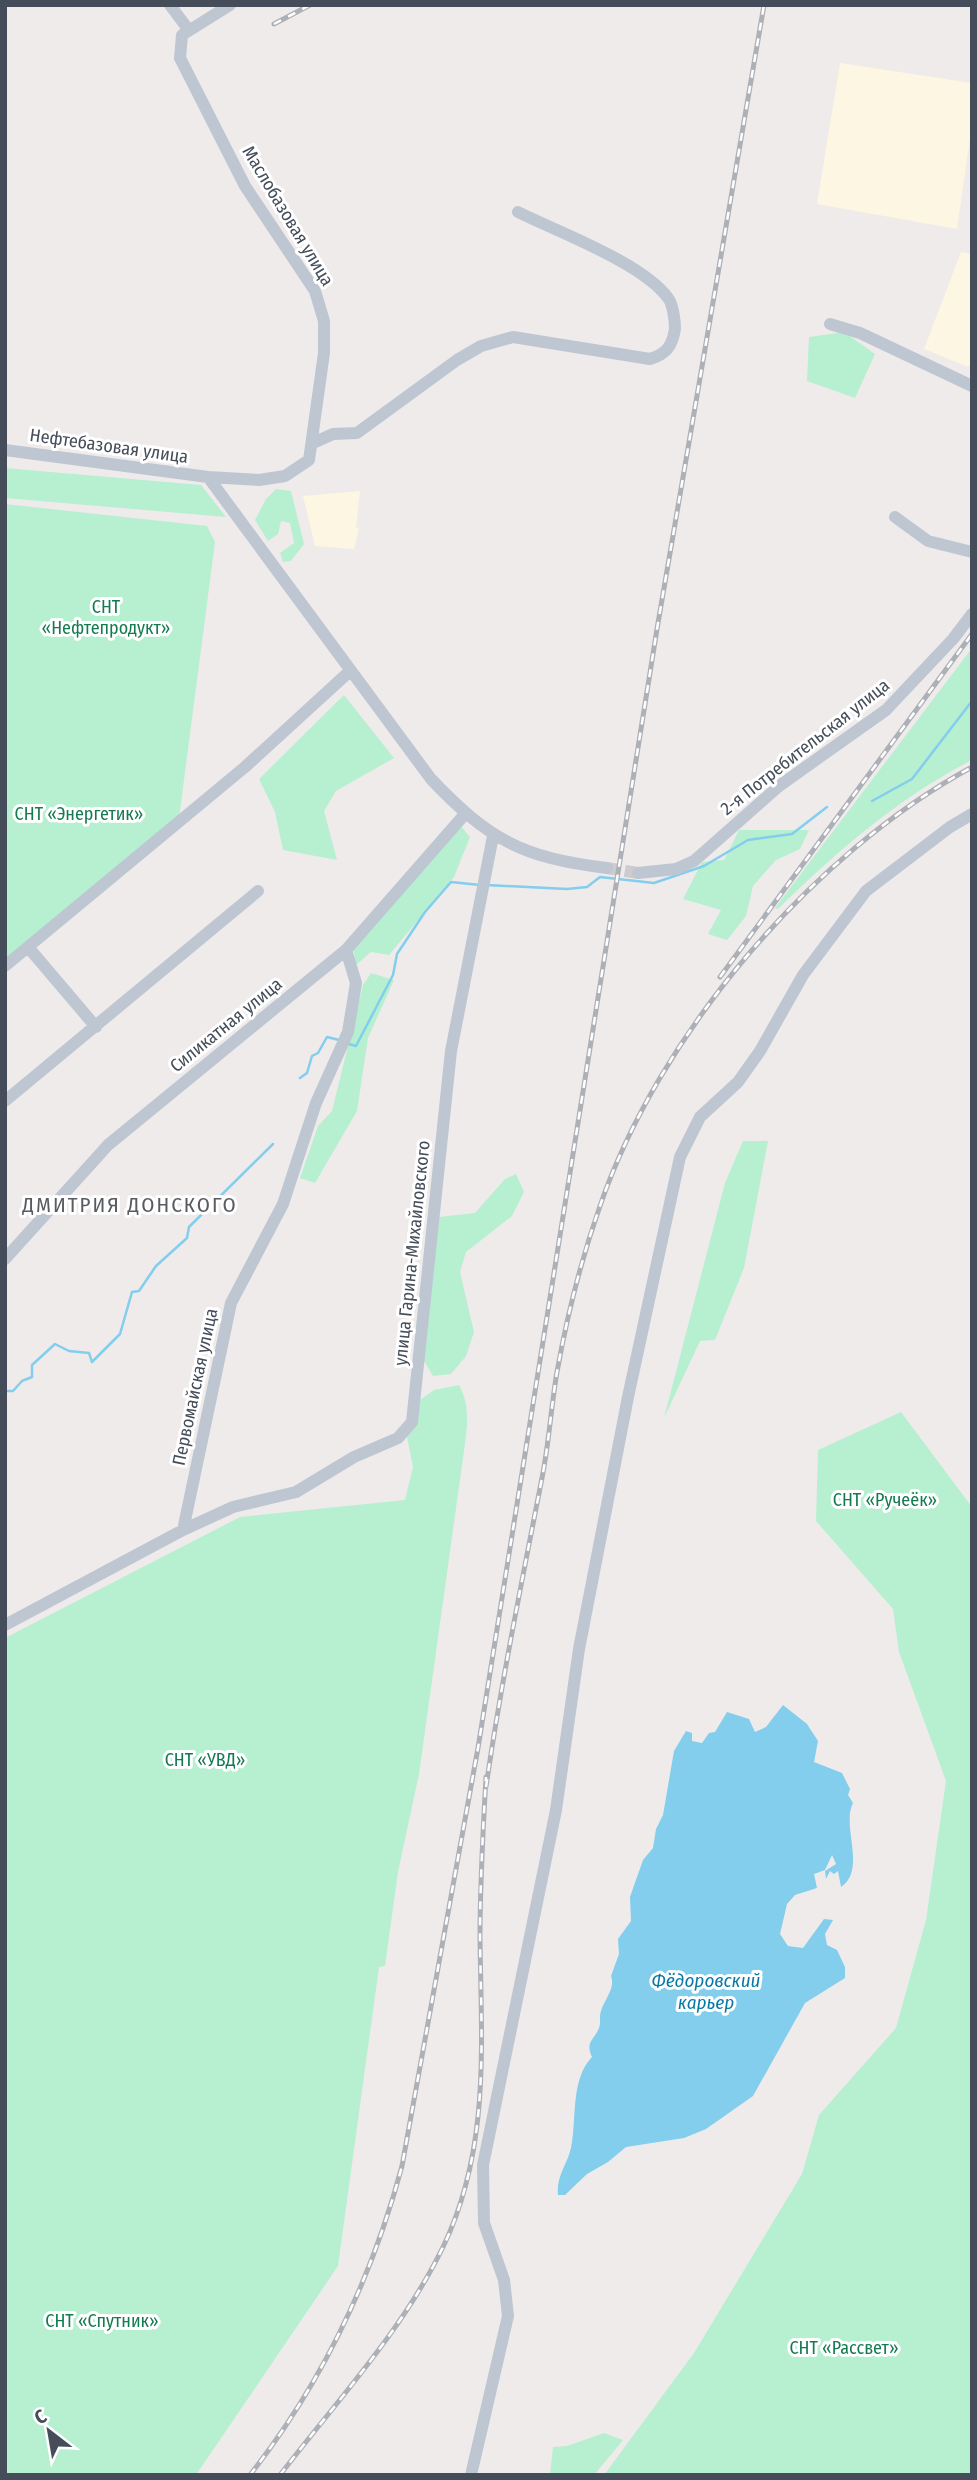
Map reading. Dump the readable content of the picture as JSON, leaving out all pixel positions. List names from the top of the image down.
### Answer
{
  "streets": {
    "street": [
      "Маслобазовая улица",
      "Нефтебазовая улица",
      "2-я Потребительская улица",
      "Силикатная улица",
      "улица Гарина-Михайловского",
      "Первомайская улица"
    ]
  },
  "crossings": [
    ["Маслобазовая улица", "Нефтебазовая улица"],
    ["Силикатная улица", "Первомайская улица"],
    ["улица Гарина-Михайловского", "Первомайская улица"]
  ],
  "districts": ["ДМИТРИЯ ДОНСКОГО"],
  "water": ["Фёдоровский карьер"],
  "parks": [
    "СНТ «Нефтепродукт»",
    "СНТ «Энергетик»",
    "СНТ «Ручеёк»",
    "СНТ «УВД»",
    "СНТ «Спутник»",
    "СНТ «Рассвет»"
  ],
  "north": "top left"
}
